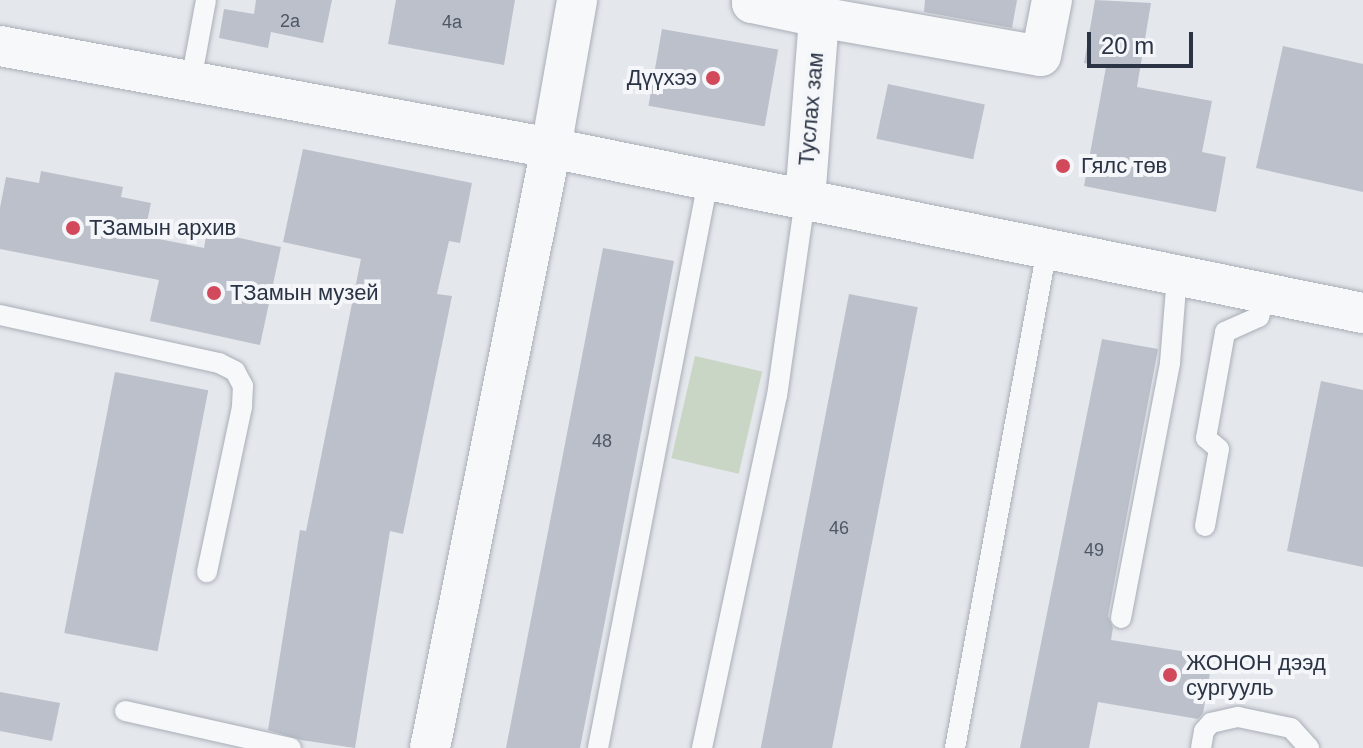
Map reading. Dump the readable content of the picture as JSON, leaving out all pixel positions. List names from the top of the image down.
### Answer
{
  "streets": {
    "street": ["Туслах зам"]
  },
  "places": [
    "Дүүхээ",
    "Гялс төв",
    "ТЗамын архив",
    "ТЗамын музей",
    "ЖОНОН дээд сургууль"
  ],
  "house_numbers": [
    "2а",
    "4a",
    "48",
    "46",
    "49"
  ],
  "scale_bar": "20 m"
}
